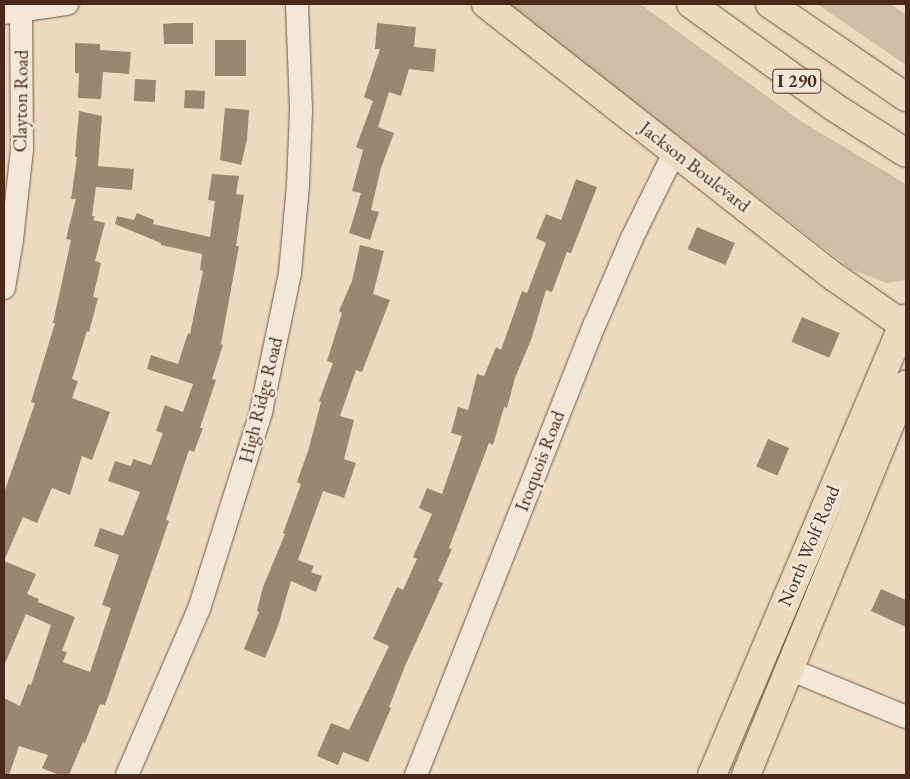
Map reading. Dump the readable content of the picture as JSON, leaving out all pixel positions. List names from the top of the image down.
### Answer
{
  "streets": {
    "main road": ["I 290", "Jackson Boulevard", "North Wolf Road"],
    "street": ["Clayton Road", "High Ridge Road", "Iroquois Road"]
  },
  "crossings": [
    ["Jackson Boulevard", "Iroquois Road"],
    ["Jackson Boulevard", "North Wolf Road"]
  ]
}
